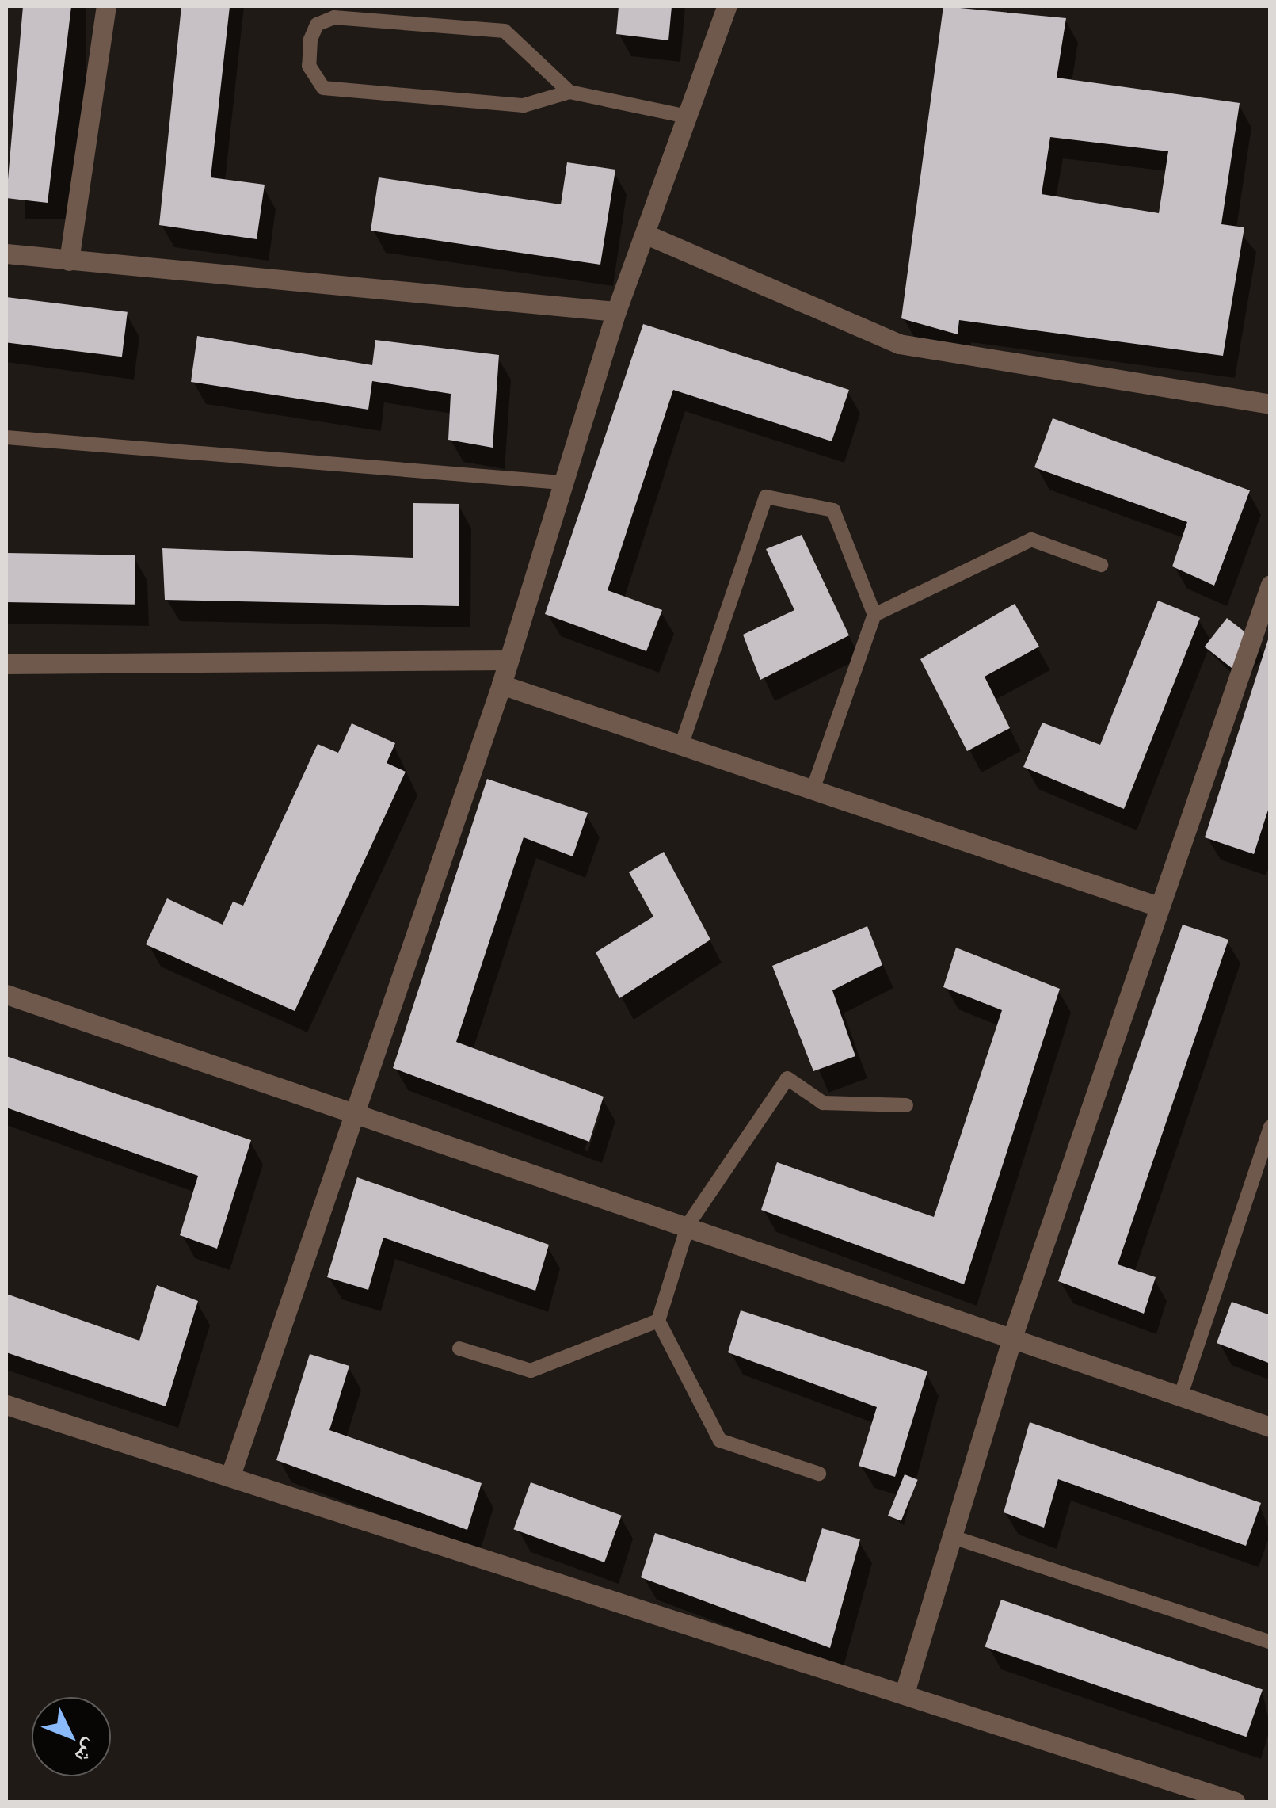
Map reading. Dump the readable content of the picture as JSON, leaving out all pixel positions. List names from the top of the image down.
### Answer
{
  "north": "bottom right"
}
